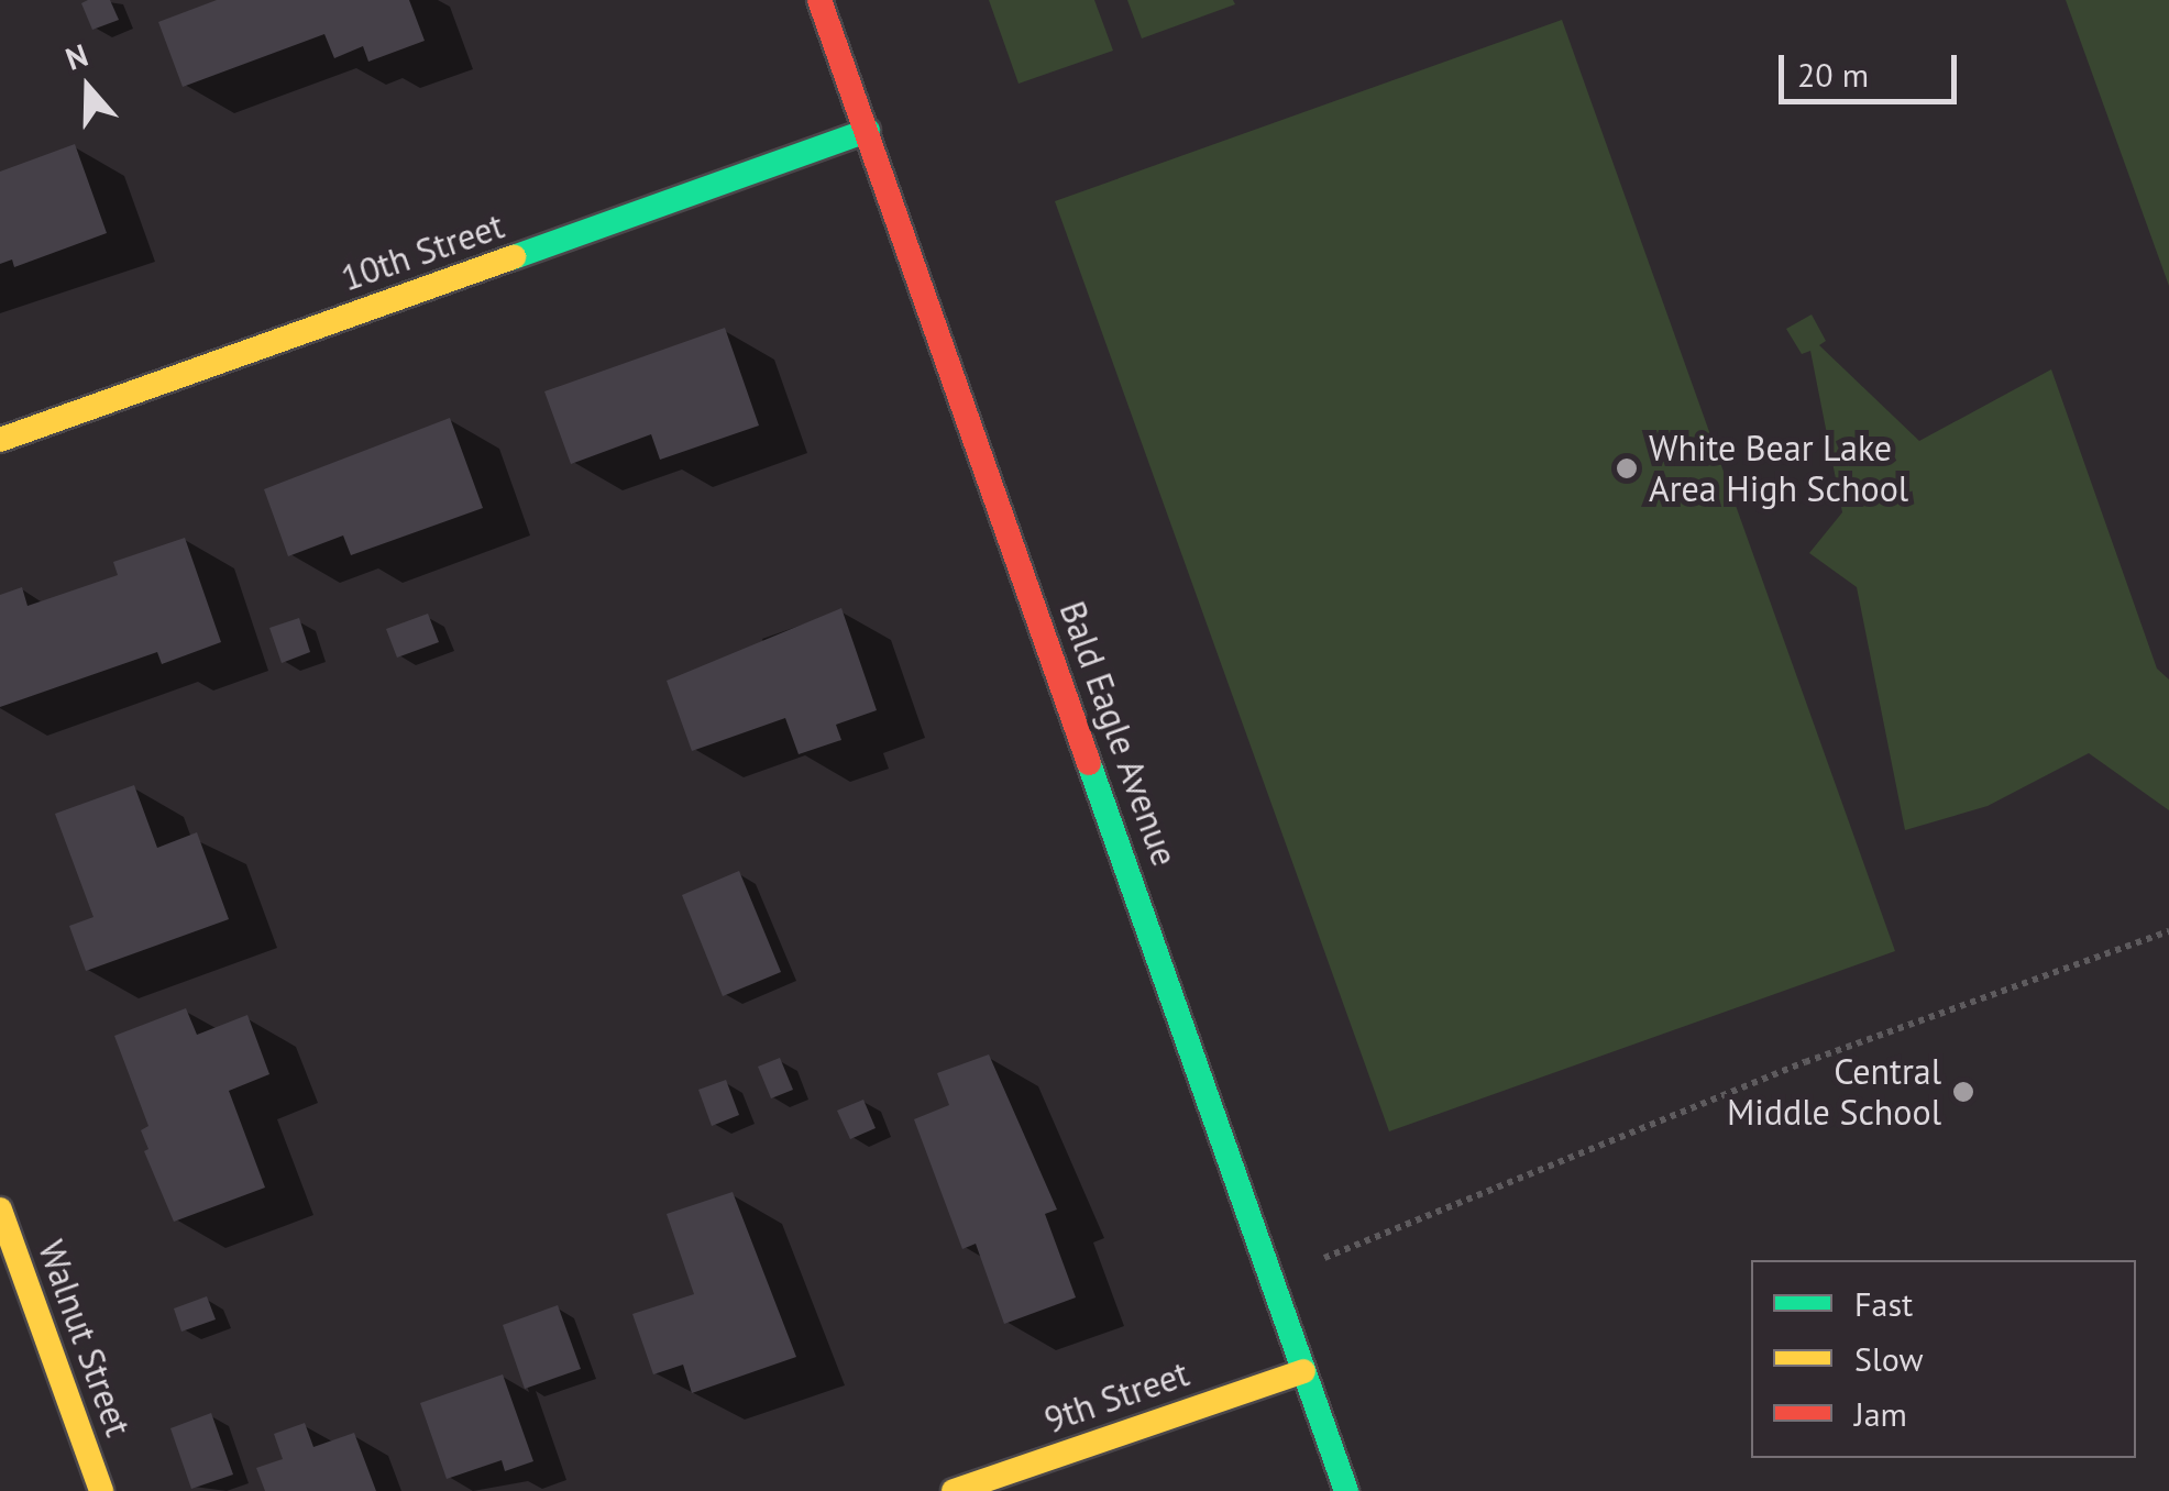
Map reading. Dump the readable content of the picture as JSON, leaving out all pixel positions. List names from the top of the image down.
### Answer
{
  "streets": {
    "street": [
      "10th Street",
      "Bald Eagle Avenue",
      "Walnut Street",
      "9th Street"
    ]
  },
  "crossings": [
    ["10th Street", "Bald Eagle Avenue"],
    ["Bald Eagle Avenue", "9th Street"]
  ],
  "places": ["White Bear Lake Area High School", "Central Middle School"],
  "legend": ["Fast", "Slow", "Jam"],
  "scale_bar": "20 m",
  "north": "top"
}
